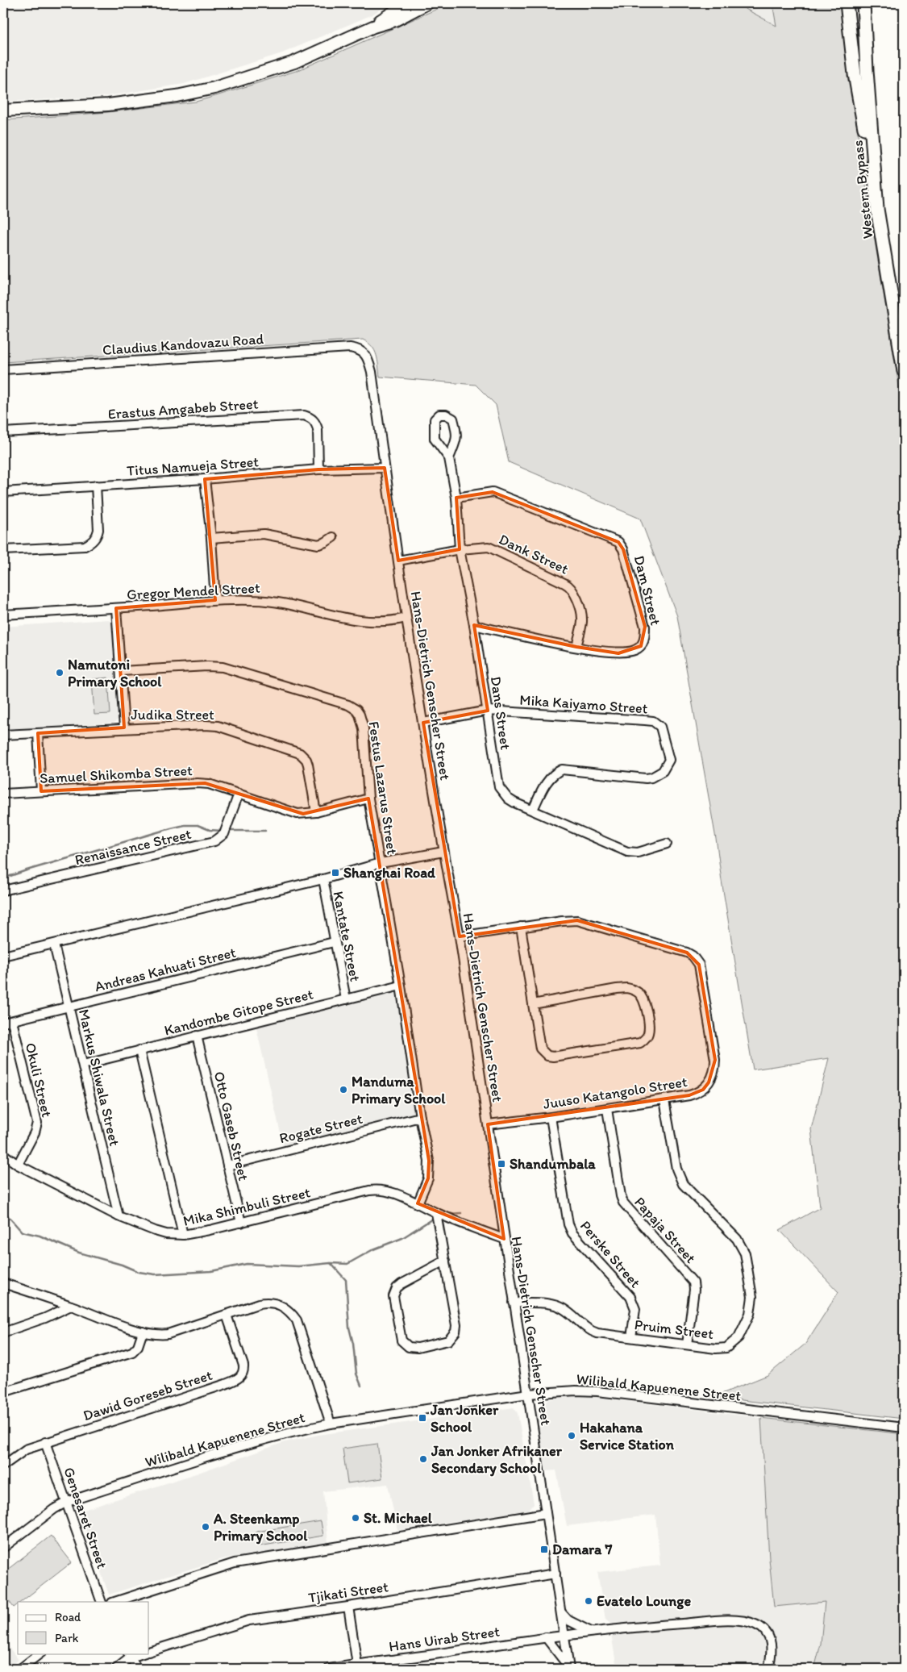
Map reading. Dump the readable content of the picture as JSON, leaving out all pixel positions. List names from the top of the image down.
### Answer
{
  "streets": {
    "highway": ["Western Bypass"],
    "street": [
      "Claudius Kandovazu Road",
      "Erastus Amgabeb Street",
      "Titus Namueja Street",
      "Dank Street",
      "Dam Street",
      "Gregor Mendel Street",
      "Hans-Dietrich Genscher Street",
      "Mika Kaiyamo Street",
      "Dans Street",
      "Judika Street",
      "Samuel Shikomba Street",
      "Festus Lazarus Street",
      "Renaissance Street",
      "Kantate Street",
      "Andreas Kahuati Street",
      "Kandombe Gitope Street",
      "Markus Shiwala Street",
      "Okuli Street",
      "Juuso Katangolo Street",
      "Otto Gaseb Street",
      "Rogate Street",
      "Mika Shimbuli Street",
      "Papaja Street",
      "Perske Street",
      "Pruim Street",
      "Wilibald Kapuenene Street",
      "Dawid Goreseb Street",
      "Genesaret Street",
      "Tjikati Street",
      "Hans Uirab Street"
    ]
  },
  "crossings": [
    ["Claudius Kandovazu Road", "Hans-Dietrich Genscher Street"],
    ["Erastus Amgabeb Street", "Titus Namueja Street"],
    ["Titus Namueja Street", "Hans-Dietrich Genscher Street"],
    ["Dank Street", "Dam Street"],
    ["Dank Street", "Hans-Dietrich Genscher Street"],
    ["Dank Street", "Dans Street"],
    ["Dam Street", "Dans Street"],
    ["Gregor Mendel Street", "Hans-Dietrich Genscher Street"],
    ["Hans-Dietrich Genscher Street", "Mika Kaiyamo Street"],
    ["Hans-Dietrich Genscher Street", "Juuso Katangolo Street"],
    ["Hans-Dietrich Genscher Street", "Mika Shimbuli Street"],
    ["Hans-Dietrich Genscher Street", "Pruim Street"],
    ["Hans-Dietrich Genscher Street", "Wilibald Kapuenene Street"],
    ["Hans-Dietrich Genscher Street", "Tjikati Street"],
    ["Hans-Dietrich Genscher Street", "Hans Uirab Street"],
    ["Mika Kaiyamo Street", "Dans Street"],
    ["Judika Street", "Samuel Shikomba Street"],
    ["Samuel Shikomba Street", "Festus Lazarus Street"],
    ["Samuel Shikomba Street", "Renaissance Street"],
    ["Festus Lazarus Street", "Kandombe Gitope Street"],
    ["Festus Lazarus Street", "Rogate Street"],
    ["Festus Lazarus Street", "Mika Shimbuli Street"],
    ["Kantate Street", "Andreas Kahuati Street"],
    ["Kantate Street", "Kandombe Gitope Street"],
    ["Andreas Kahuati Street", "Markus Shiwala Street"],
    ["Andreas Kahuati Street", "Okuli Street"],
    ["Kandombe Gitope Street", "Markus Shiwala Street"],
    ["Kandombe Gitope Street", "Otto Gaseb Street"],
    ["Markus Shiwala Street", "Mika Shimbuli Street"],
    ["Okuli Street", "Mika Shimbuli Street"],
    ["Juuso Katangolo Street", "Papaja Street"],
    ["Juuso Katangolo Street", "Perske Street"],
    ["Juuso Katangolo Street", "Pruim Street"],
    ["Otto Gaseb Street", "Rogate Street"],
    ["Otto Gaseb Street", "Mika Shimbuli Street"],
    ["Papaja Street", "Pruim Street"],
    ["Perske Street", "Pruim Street"],
    ["Wilibald Kapuenene Street", "Genesaret Street"],
    ["Dawid Goreseb Street", "Genesaret Street"]
  ],
  "places": {
    "other": [
      "Namutoni Primary School",
      "Manduma Primary School",
      "Hakahana Service Station",
      "Jan Jonker Afrikaner Secondary School",
      "St. Michael",
      "A. Steenkamp Primary School",
      "Evatelo Lounge"
    ],
    "transit": [
      "Shanghai Road",
      "Shandumbala",
      "Jan Jonker School",
      "Damara 7"
    ]
  },
  "legend": ["Road", "Park"]
}
